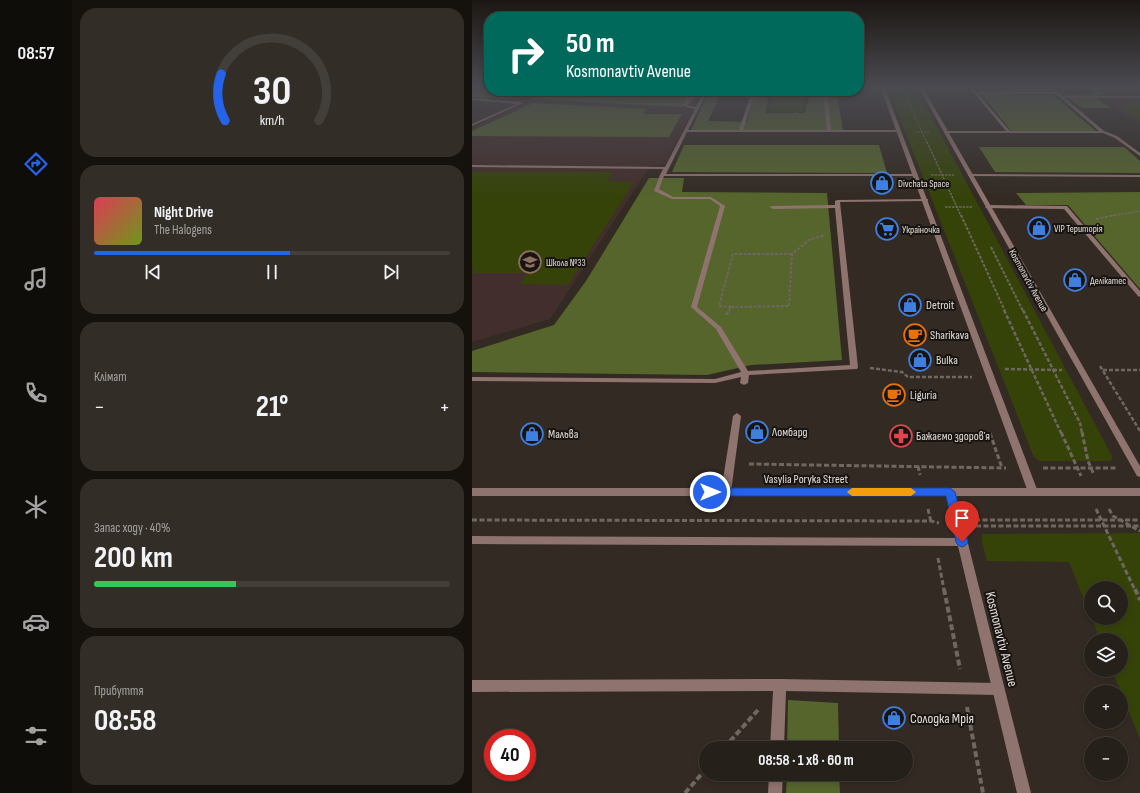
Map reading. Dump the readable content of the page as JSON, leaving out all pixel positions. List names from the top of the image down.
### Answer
{
  "streets": {
    "street": ["Kosmonavtiv Avenue", "Vasylia Poryka Street"]
  },
  "crossings": [
    ["Kosmonavtiv Avenue", "Vasylia Poryka Street"]
  ],
  "places": {
    "shop": [
      "Divchata Space",
      "VIP Територія",
      "Делікатес",
      "Detroit",
      "Bulka",
      "Ломбард",
      "Мальва",
      "Солодка Мрія"
    ],
    "supermarket": ["Україночка"],
    "school or university": ["Школа №33"],
    "cafe": ["Sharikava", "Liguria"],
    "pharmacy": ["Бажаємо здоровʼя"]
  },
  "page": {
    "tabs": "08:57",
    "turn": ["50 m", "Kosmonavtiv Avenue"],
    "song": ["Night Drive", "The Halogens"],
    "tile": [
      "Клімат",
      ["Запас ходу · 40%", "200 km"],
      ["Прибуття", "08:58"]
    ],
    "heat": ["−", "21°", "+"],
    "map_buttons": ["+", "−"],
    "limit": "40",
    "trip": "08:58 · 1 хв · 60 m",
    "gauge": ["30", "km/h"]
  }
}
